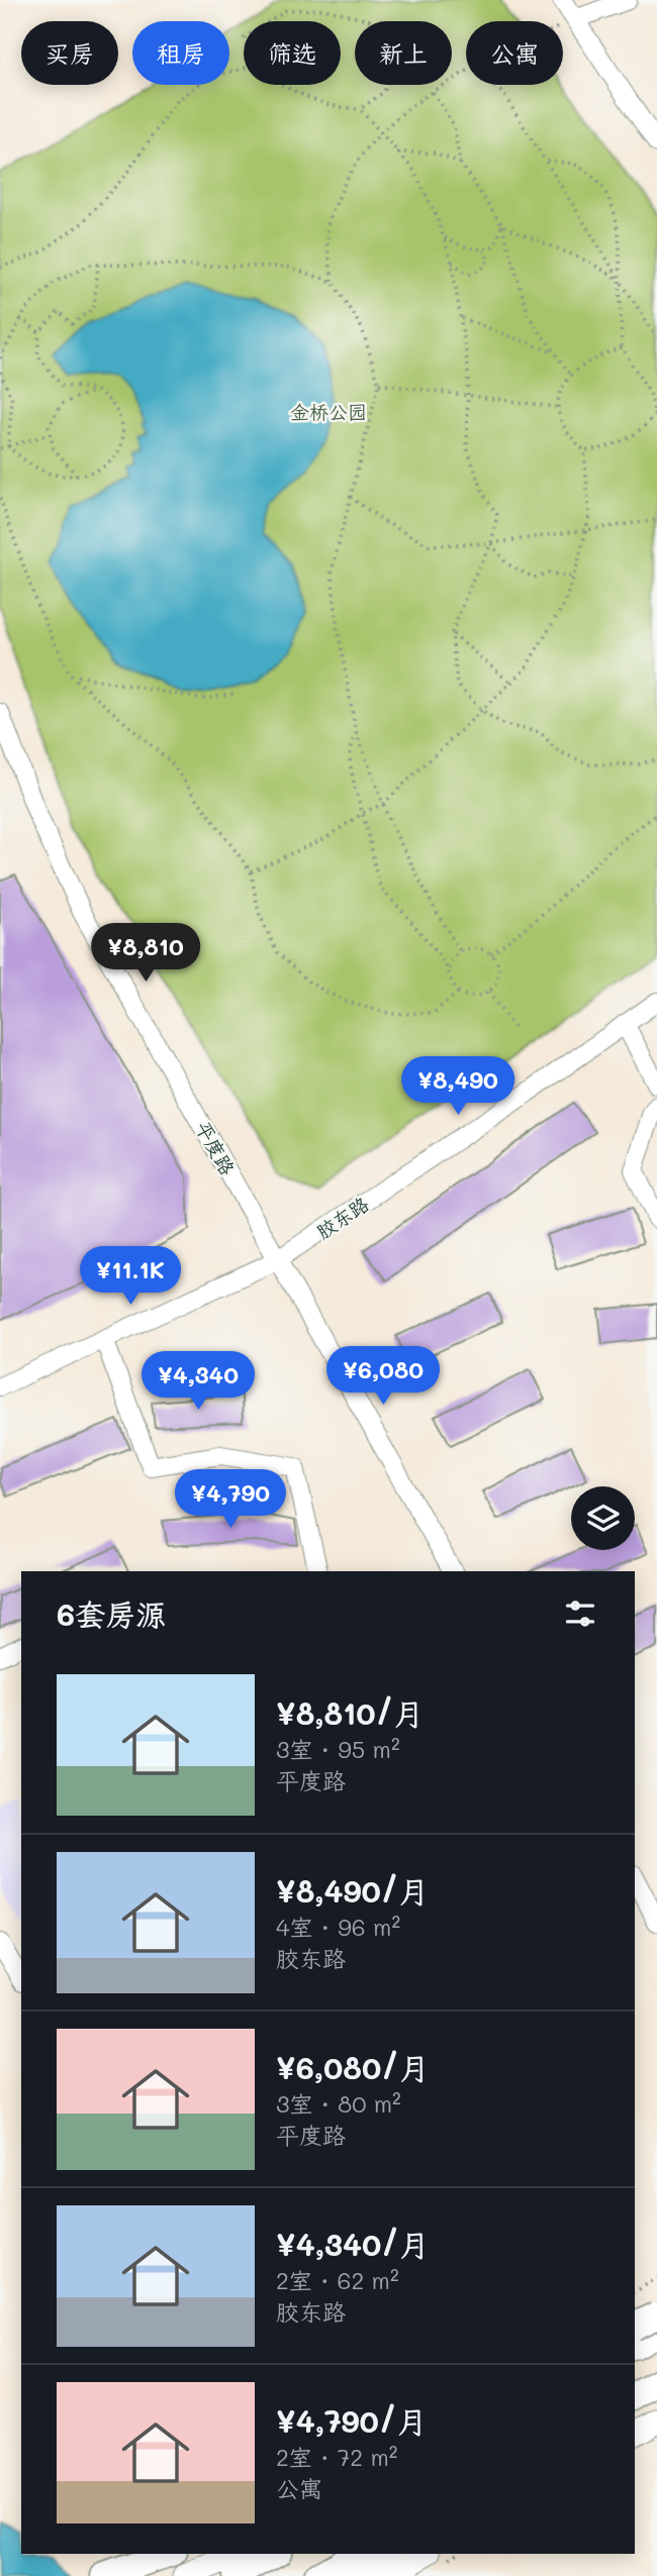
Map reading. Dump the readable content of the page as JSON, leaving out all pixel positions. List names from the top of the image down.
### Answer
{
  "streets": {
    "street": ["平度路", "胶东路"]
  },
  "crossings": [
    ["平度路", "胶东路"]
  ],
  "parks": ["金桥公园"],
  "page": {
    "chip": [
      "买房",
      "租房",
      "筛选",
      "新上",
      "公寓"
    ],
    "price": [
      "¥8,810",
      "¥8,490",
      "¥11.1K",
      "¥6,080",
      "¥4,340",
      "¥4,790"
    ],
    "heading": "6套房源",
    "list": [
      {
        "name": "¥8,810/月",
        "note": "3室 · 95 m² · 平度路"
      },
      {
        "name": "¥8,490/月",
        "note": "4室 · 96 m² · 胶东路"
      },
      {
        "name": "¥6,080/月",
        "note": "3室 · 80 m² · 平度路"
      },
      {
        "name": "¥4,340/月",
        "note": "2室 · 62 m² · 胶东路"
      },
      {
        "name": "¥4,790/月",
        "note": "2室 · 72 m² · 公寓"
      }
    ]
  }
}
